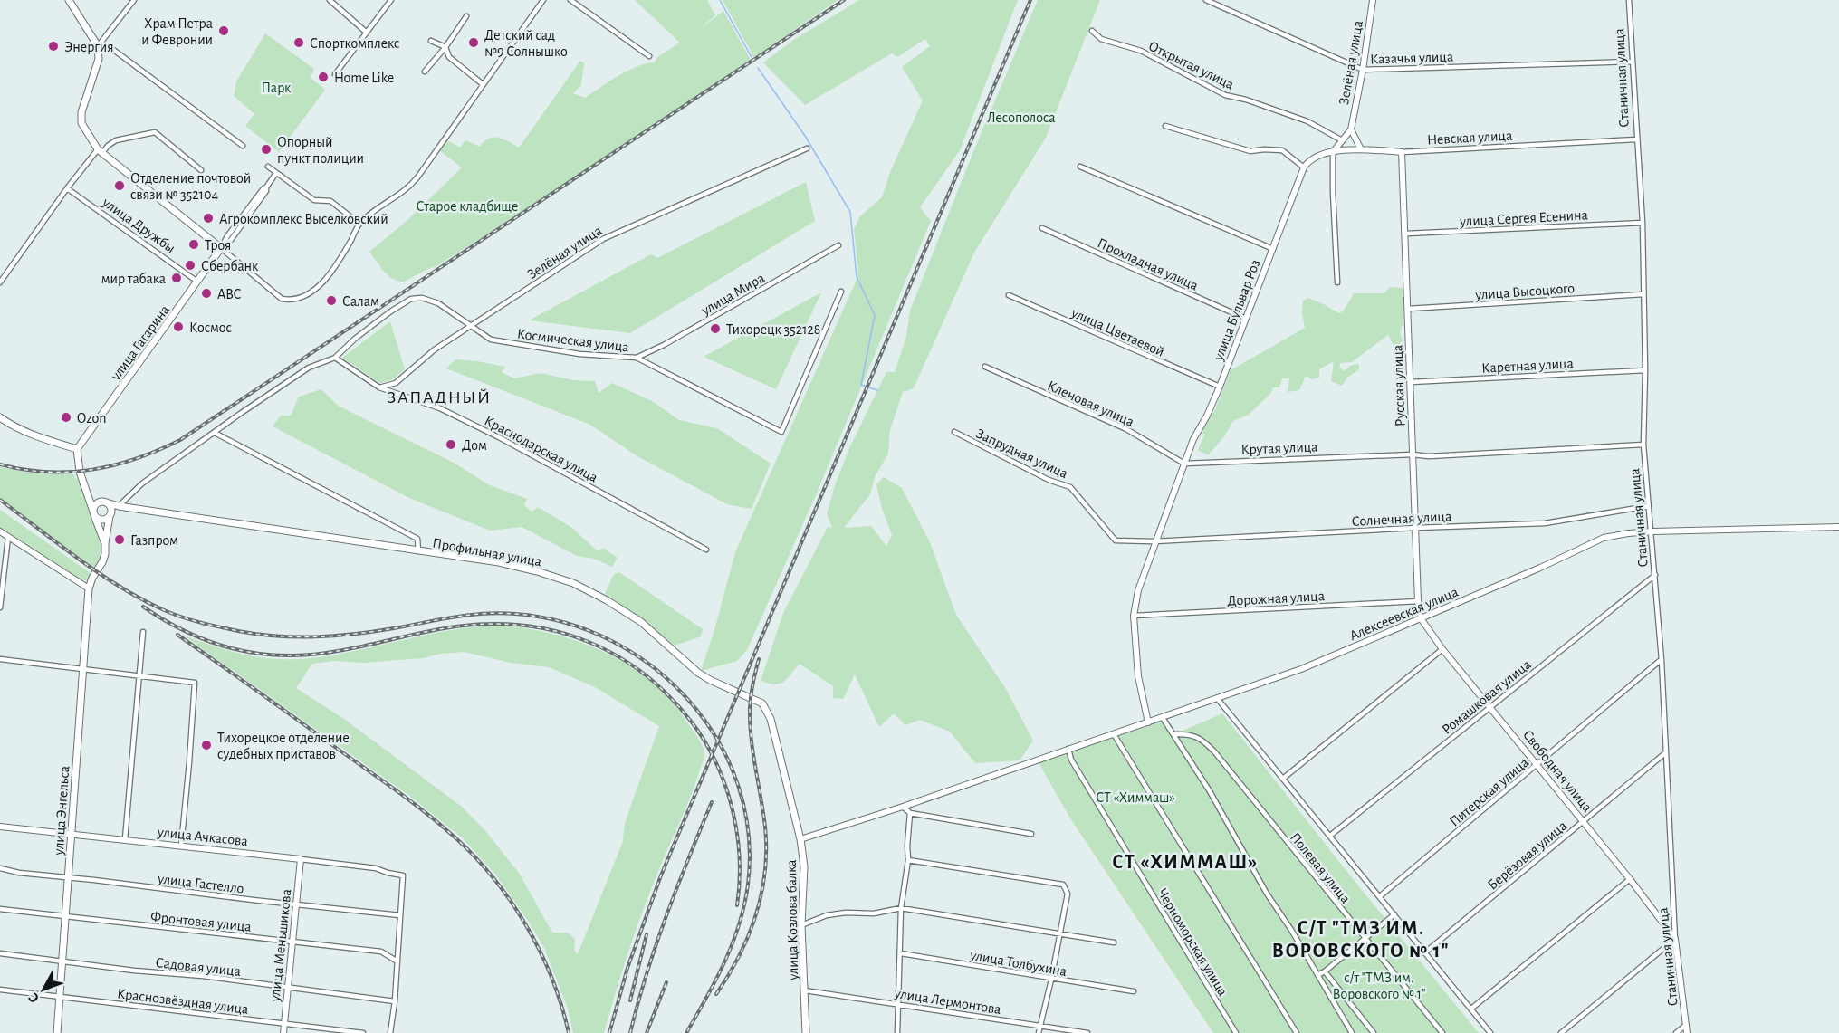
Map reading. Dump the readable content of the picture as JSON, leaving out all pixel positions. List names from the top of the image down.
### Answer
{
  "streets": {
    "main road": [
      "улица Дружбы",
      "улица Гагарина",
      "Профильная улица",
      "улица Энгельса",
      "улица Козлова балка"
    ],
    "street": [
      "Казачья улица",
      "Зелёная улица",
      "Открытая улица",
      "Станичная улица",
      "Невская улица",
      "улица Сергея Есенина",
      "Прохладная улица",
      "улица Высоцкого",
      "улица Мира",
      "улица Бульвар Роз",
      "улица Цветаевой",
      "Космическая улица",
      "Каретная улица",
      "Русская улица",
      "Кленовая улица",
      "Крутая улица",
      "Краснодарская улица",
      "Запрудная улица",
      "Солнечная улица",
      "Дорожная улица",
      "Алексеевская улица",
      "Ромашковая улица",
      "Свободная улица",
      "Питерская улица",
      "улица Ачкасова",
      "Берёзовая улица",
      "Полевая улица",
      "улица Гастелло",
      "Фронтовая улица",
      "Черноморская улица",
      "улица Меньшикова",
      "улица Толбухина",
      "Садовая улица",
      "Краснозвёздная улица",
      "улица Лермонтова"
    ]
  },
  "crossings": [
    ["Казачья улица", "Зелёная улица"],
    ["Казачья улица", "Станичная улица"],
    ["Зелёная улица", "Открытая улица"],
    ["Зелёная улица", "Невская улица"],
    ["Зелёная улица", "Космическая улица"],
    ["Зелёная улица", "Краснодарская улица"],
    ["Станичная улица", "Невская улица"],
    ["Станичная улица", "улица Сергея Есенина"],
    ["Станичная улица", "улица Высоцкого"],
    ["Станичная улица", "Каретная улица"],
    ["Станичная улица", "Крутая улица"],
    ["Станичная улица", "Солнечная улица"],
    ["Станичная улица", "Алексеевская улица"],
    ["Станичная улица", "Ромашковая улица"],
    ["Станичная улица", "Свободная улица"],
    ["Станичная улица", "Питерская улица"],
    ["Станичная улица", "Берёзовая улица"],
    ["Невская улица", "улица Бульвар Роз"],
    ["Невская улица", "Русская улица"],
    ["улица Сергея Есенина", "Русская улица"],
    ["улица Дружбы", "улица Гагарина"],
    ["Прохладная улица", "улица Бульвар Роз"],
    ["улица Высоцкого", "Русская улица"],
    ["улица Мира", "Космическая улица"],
    ["улица Бульвар Роз", "улица Цветаевой"],
    ["улица Бульвар Роз", "Кленовая улица"],
    ["улица Бульвар Роз", "Крутая улица"],
    ["Космическая улица", "Краснодарская улица"],
    ["Каретная улица", "Русская улица"],
    ["Русская улица", "Крутая улица"],
    ["Русская улица", "Солнечная улица"],
    ["Русская улица", "Дорожная улица"],
    ["Русская улица", "Алексеевская улица"],
    ["Русская улица", "Свободная улица"],
    ["Кленовая улица", "Крутая улица"],
    ["Запрудная улица", "Солнечная улица"],
    ["Профильная улица", "улица Козлова балка"],
    ["Алексеевская улица", "Свободная улица"],
    ["Алексеевская улица", "улица Козлова балка"],
    ["Алексеевская улица", "Черноморская улица"],
    ["Ромашковая улица", "Свободная улица"],
    ["Свободная улица", "Питерская улица"],
    ["Свободная улица", "Берёзовая улица"],
    ["улица Энгельса", "улица Ачкасова"],
    ["улица Энгельса", "улица Гастелло"],
    ["улица Энгельса", "Фронтовая улица"],
    ["улица Энгельса", "Садовая улица"],
    ["улица Энгельса", "Краснозвёздная улица"],
    ["улица Ачкасова", "улица Гастелло"],
    ["улица Ачкасова", "улица Меньшикова"],
    ["улица Гастелло", "улица Меньшикова"],
    ["улица Козлова балка", "улица Лермонтова"],
    ["Фронтовая улица", "улица Меньшикова"],
    ["улица Меньшикова", "Садовая улица"],
    ["улица Меньшикова", "Краснозвёздная улица"]
  ],
  "districts": ["ЗАПАДНЫЙ", "СТ «ХИММАШ»", "С/Т \"ТМЗ ИМ. ВОРОВСКОГО № 1\""],
  "parks": [
    "Парк",
    "Лесополоса",
    "Старое кладбище",
    "СТ «Химмаш»",
    "с/т \"ТМЗ им. Воровского № 1\""
  ],
  "places": [
    "Храм Петра и Февронии",
    "Спорткомплекс",
    "Детский сад №9 Солнышко",
    "Энергия",
    "Home Like",
    "Опорный пункт полиции",
    "Отделение почтовой связи № 352104",
    "Агрокомплекс Выселковский",
    "Троя",
    "Сбербанк",
    "мир табака",
    "ABC",
    "Салам",
    "Космос",
    "Тихорецк 352128",
    "Ozon",
    "Дом",
    "Газпром",
    "Тихорецкое отделение судебных приставов"
  ],
  "north": "bottom left"
}
